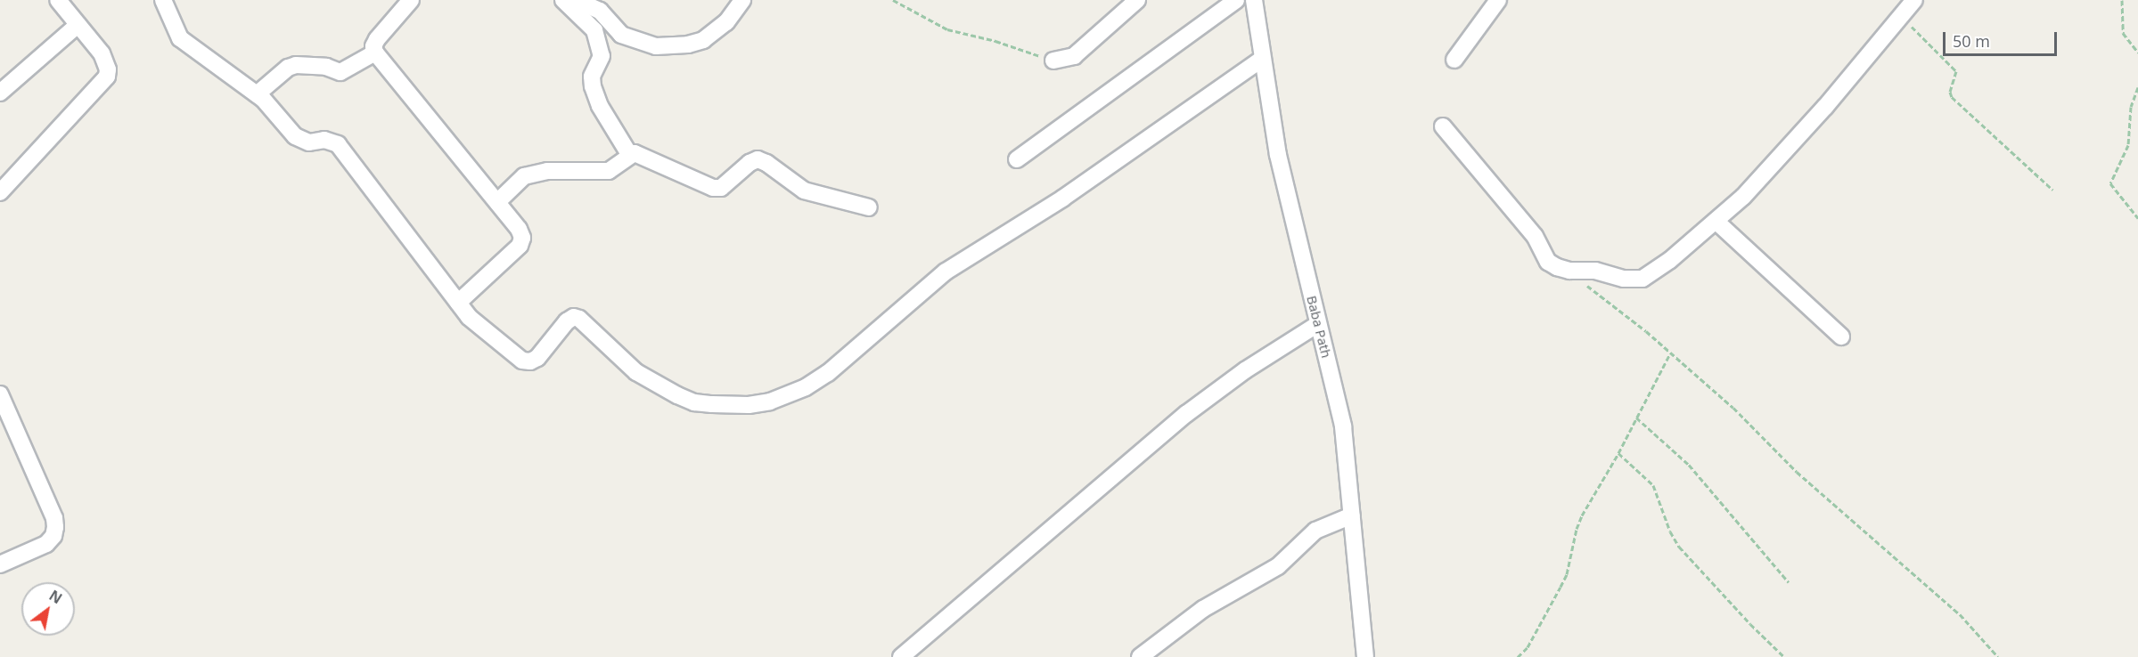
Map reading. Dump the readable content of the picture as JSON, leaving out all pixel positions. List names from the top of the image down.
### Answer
{
  "streets": {
    "street": ["Baba Path"]
  },
  "scale_bar": "50 m",
  "north": "top right"
}
